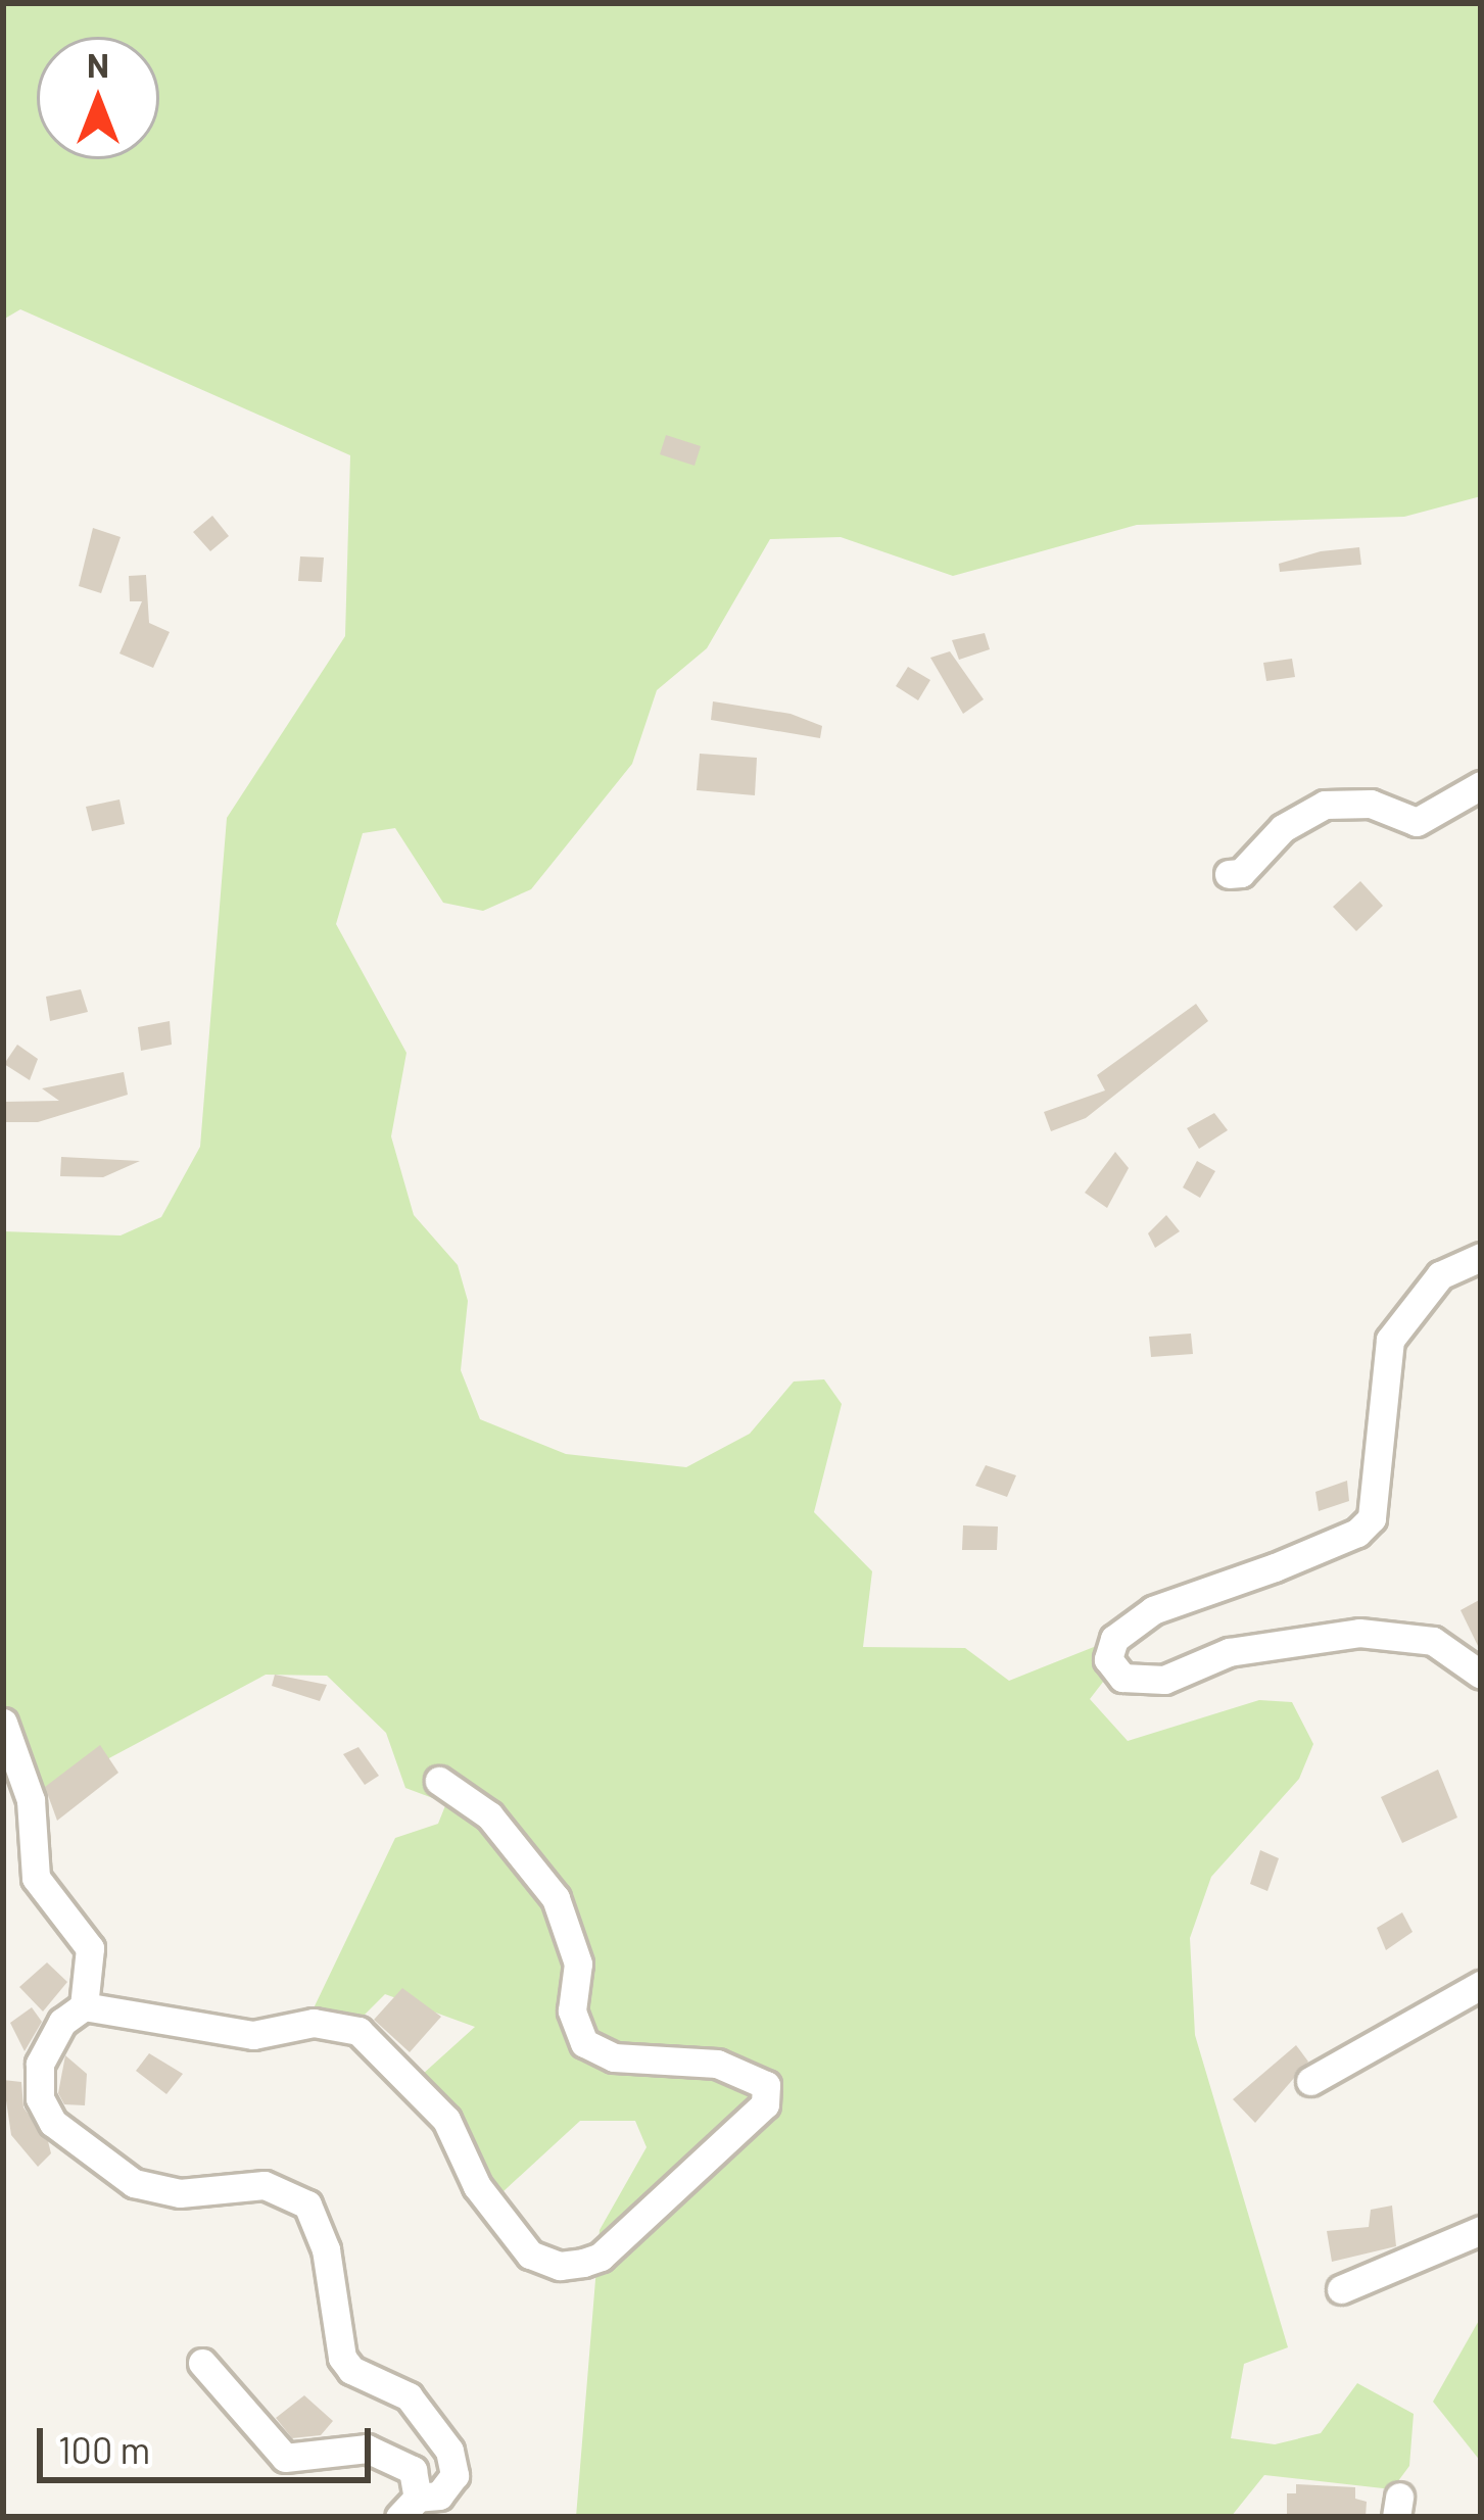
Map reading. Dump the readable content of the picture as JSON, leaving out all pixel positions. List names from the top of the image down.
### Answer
{
  "scale_bar": "100 m",
  "north": "top"
}
